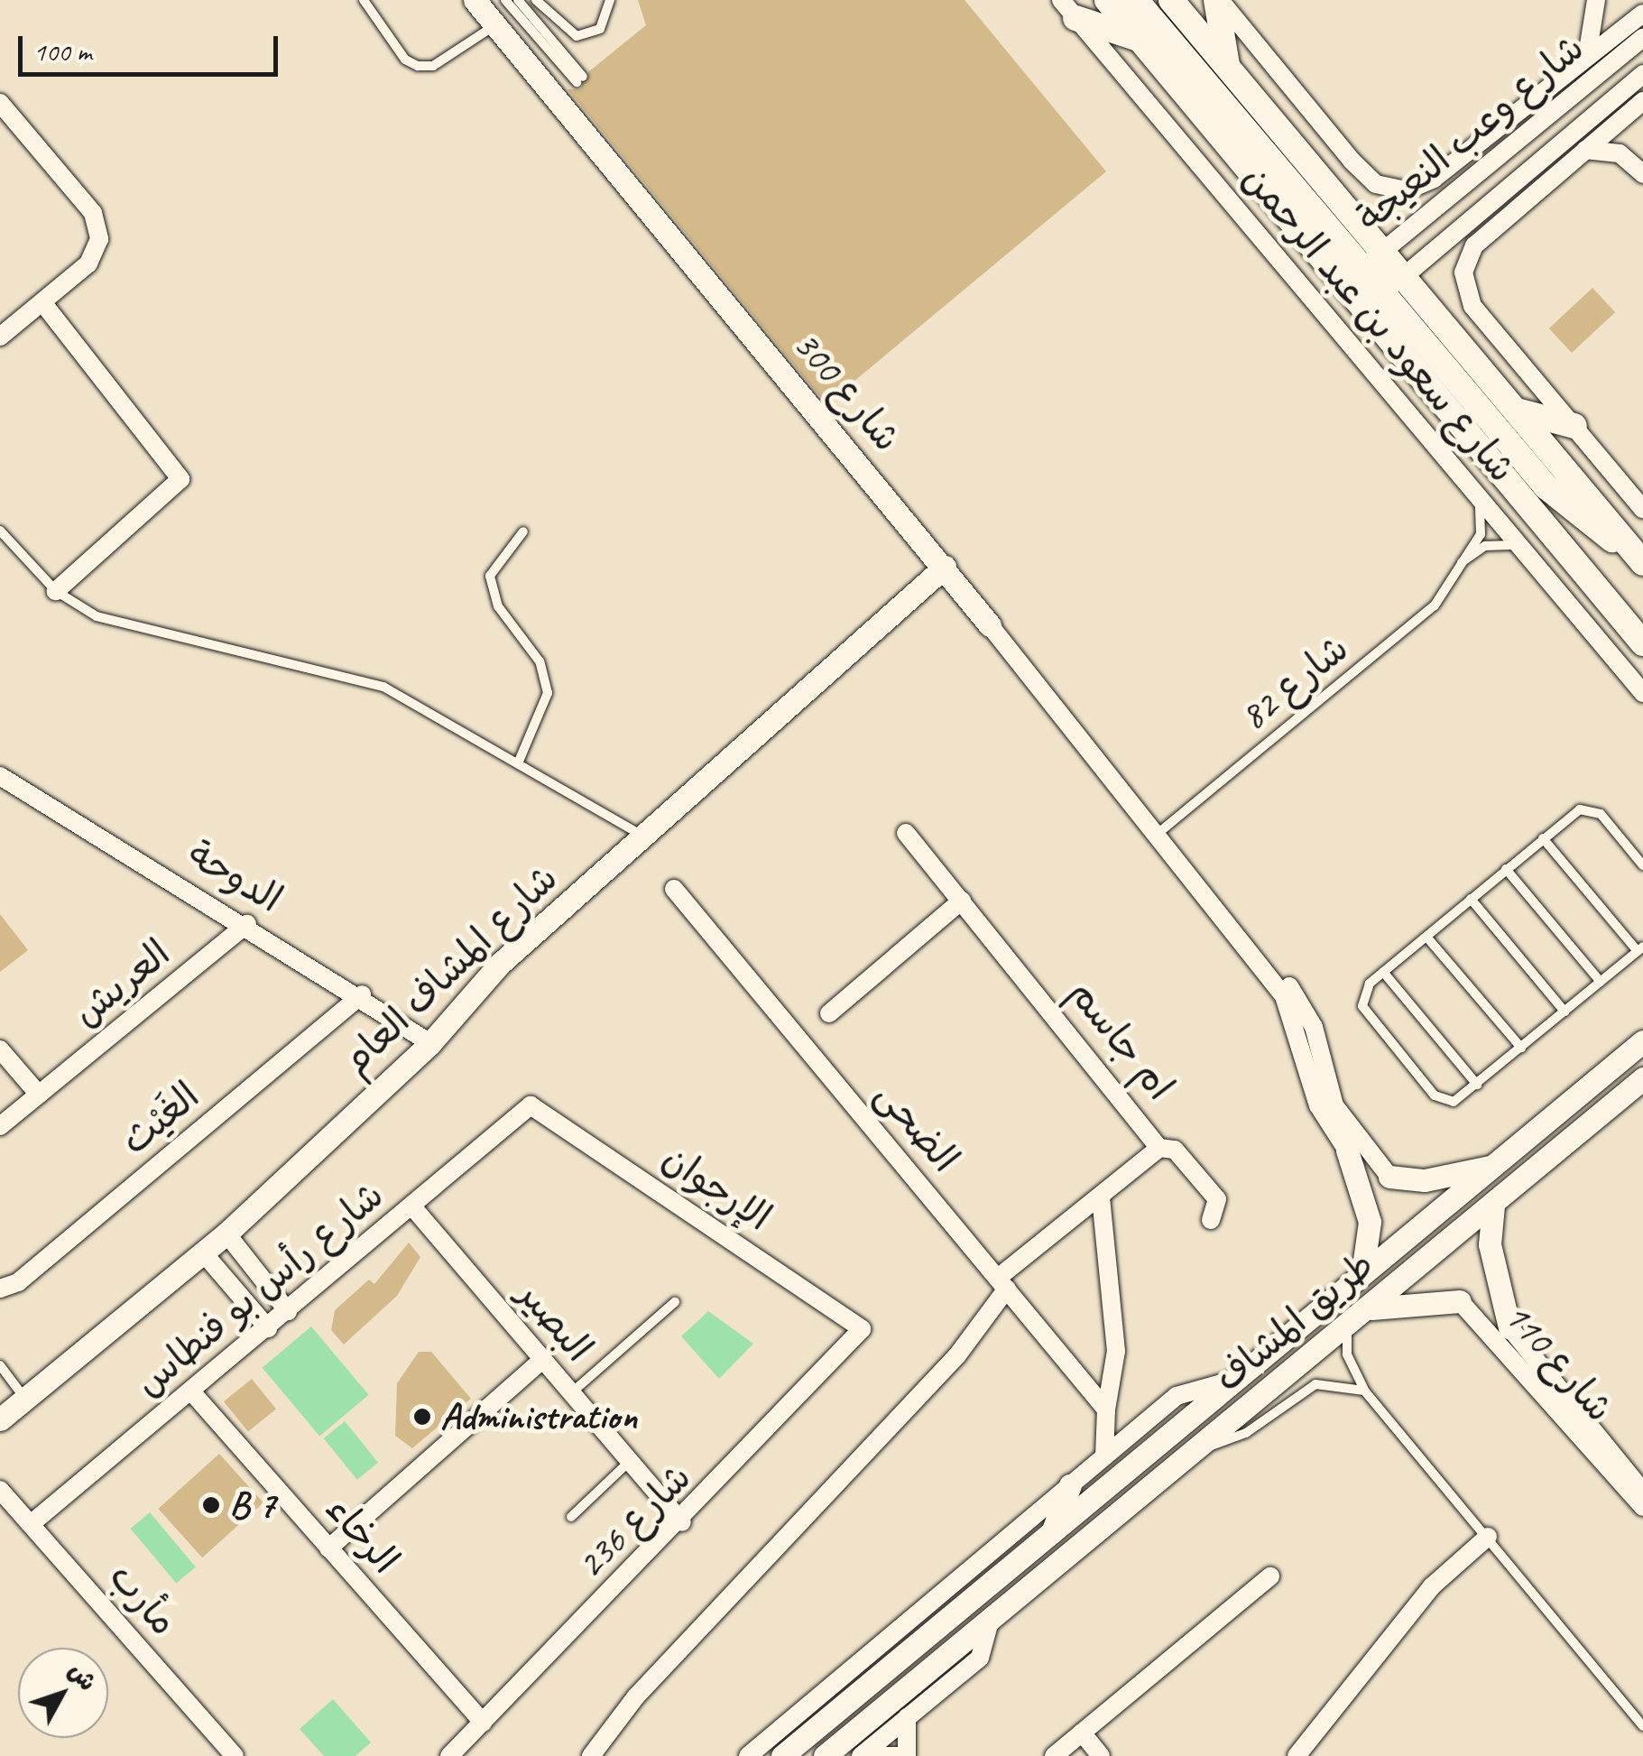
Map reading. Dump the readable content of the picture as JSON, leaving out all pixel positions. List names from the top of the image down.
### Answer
{
  "streets": {
    "main road": ["شارع سعود بن عبد الرحمن"],
    "street": [
      "شارع وعب النعيجة",
      "شارع 300",
      "الدوحة",
      "شارع المشاف العام",
      "العريش",
      "ام جاسم",
      "الغَيْث",
      "الضحى",
      "الإرجوان",
      "شارع رأس بو فنطاس",
      "البصير",
      "طريق المشاف",
      "شارع 110",
      "شارع 236",
      "الرخاء",
      "مأرب"
    ],
    "lane": ["شارع 82"]
  },
  "crossings": [
    ["شارع وعب النعيجة", "شارع سعود بن عبد الرحمن"],
    ["شارع سعود بن عبد الرحمن", "شارع 82"],
    ["شارع 300", "شارع 82"],
    ["شارع 300", "شارع المشاف العام"],
    ["الدوحة", "شارع المشاف العام"],
    ["الدوحة", "العريش"],
    ["الدوحة", "الغَيْث"],
    ["ام جاسم", "الضحى"],
    ["الإرجوان", "شارع رأس بو فنطاس"],
    ["الإرجوان", "شارع 236"],
    ["شارع رأس بو فنطاس", "البصير"],
    ["شارع رأس بو فنطاس", "الرخاء"],
    ["شارع رأس بو فنطاس", "مأرب"],
    ["البصير", "شارع 236"],
    ["شارع 236", "الرخاء"]
  ],
  "places": ["Administration", "B 7"],
  "scale_bar": "100 m",
  "north": "top right"
}
